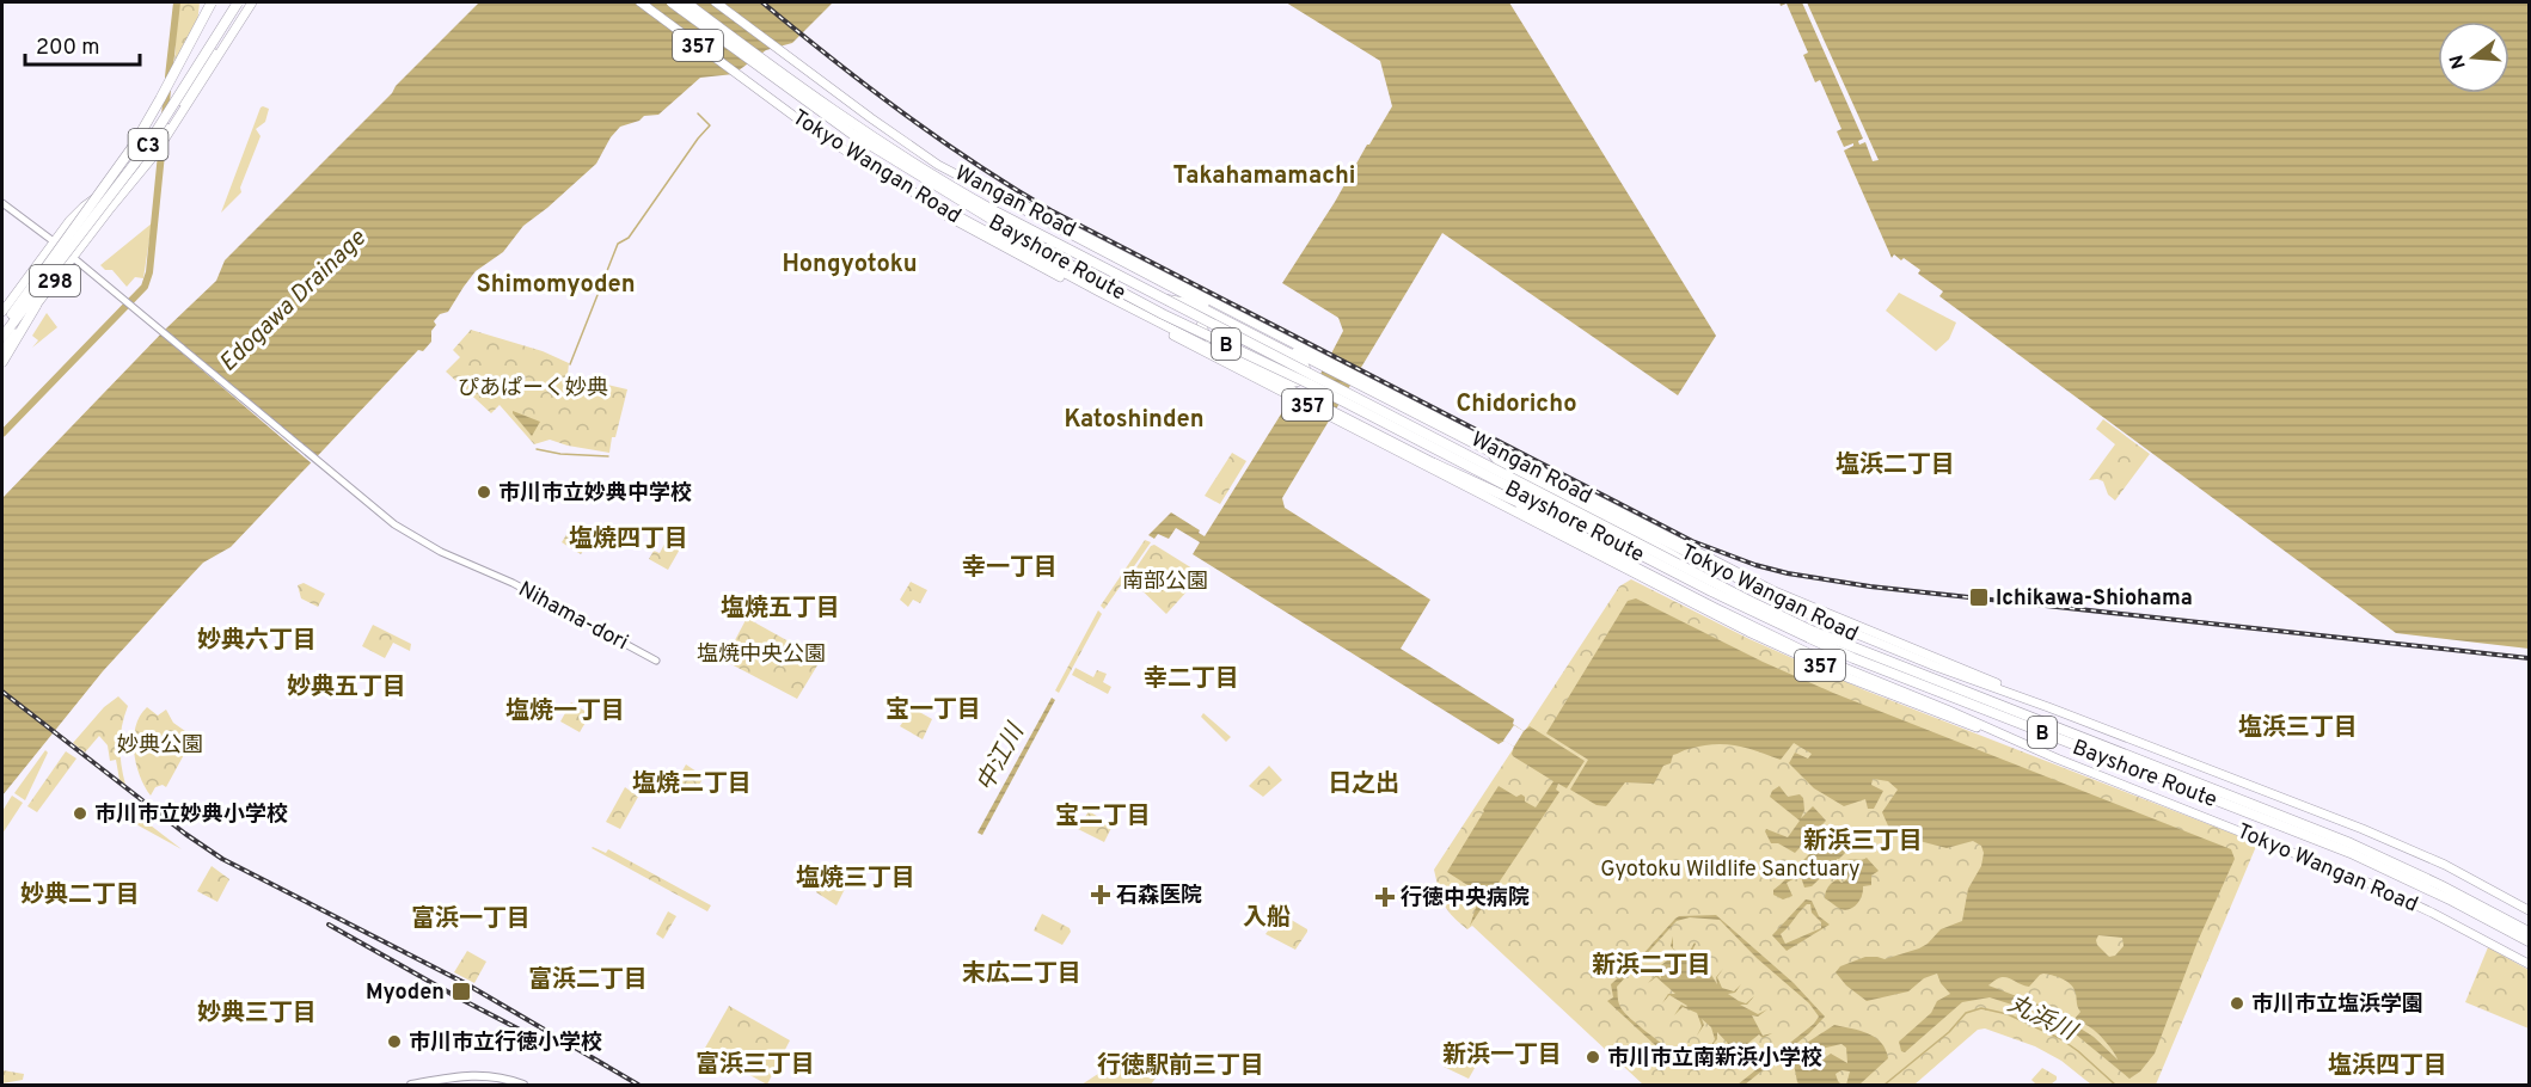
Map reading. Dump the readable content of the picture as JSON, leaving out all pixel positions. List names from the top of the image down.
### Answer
{
  "streets": {
    "highway": [
      "357",
      "C3",
      "Tokyo Wangan Road",
      "Wangan Road",
      "Bayshore Route",
      "298",
      "B"
    ],
    "main road": ["Nihama-dori"]
  },
  "crossings": [
    ["Tokyo Wangan Road", "Wangan Road"],
    ["298", "Nihama-dori"]
  ],
  "districts": [
    "Takahamamachi",
    "Hongyotoku",
    "Shimomyoden",
    "Chidoricho",
    "Katoshinden",
    "塩浜二丁目",
    "塩焼四丁目",
    "幸一丁目",
    "塩焼五丁目",
    "妙典六丁目",
    "幸二丁目",
    "妙典五丁目",
    "宝一丁目",
    "塩焼一丁目",
    "塩浜三丁目",
    "塩焼二丁目",
    "日之出",
    "宝二丁目",
    "新浜三丁目",
    "塩焼三丁目",
    "妙典二丁目",
    "入船",
    "富浜一丁目",
    "新浜二丁目",
    "末広二丁目",
    "富浜二丁目",
    "妙典三丁目",
    "新浜一丁目",
    "富浜三丁目",
    "行徳駅前三丁目",
    "塩浜四丁目"
  ],
  "water": ["Edogawa Drainage", "中江川", "丸浜川"],
  "parks": [
    "ぴあぱーく妙典",
    "南部公園",
    "塩焼中央公園",
    "妙典公園",
    "Gyotoku Wildlife Sanctuary"
  ],
  "places": {
    "other": [
      "市川市立妙典中学校",
      "市川市立妙典小学校",
      "市川市立塩浜学園",
      "市川市立行徳小学校",
      "市川市立南新浜小学校"
    ],
    "transit": ["Ichikawa-Shiohama", "Myoden"],
    "health": ["石森医院", "行徳中央病院"]
  },
  "scale_bar": "200 m",
  "north": "left"
}
